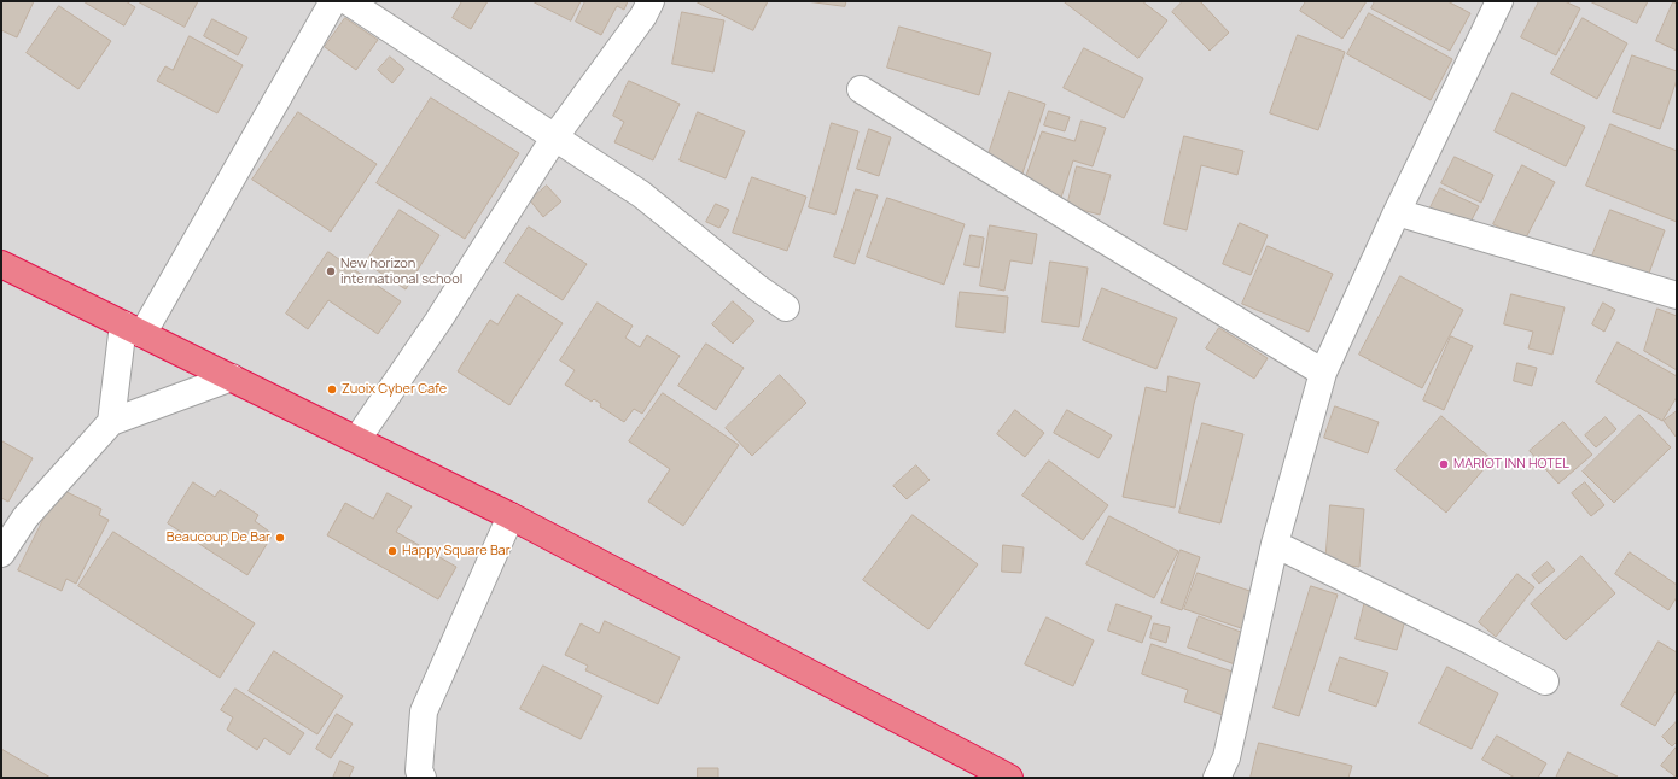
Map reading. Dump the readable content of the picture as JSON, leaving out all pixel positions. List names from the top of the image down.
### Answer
{
  "places": [
    "New horizon international school",
    "Zuoix Cyber Cafe",
    "MARIOT INN HOTEL",
    "Beaucoup De Bar",
    "Happy Square Bar"
  ]
}
